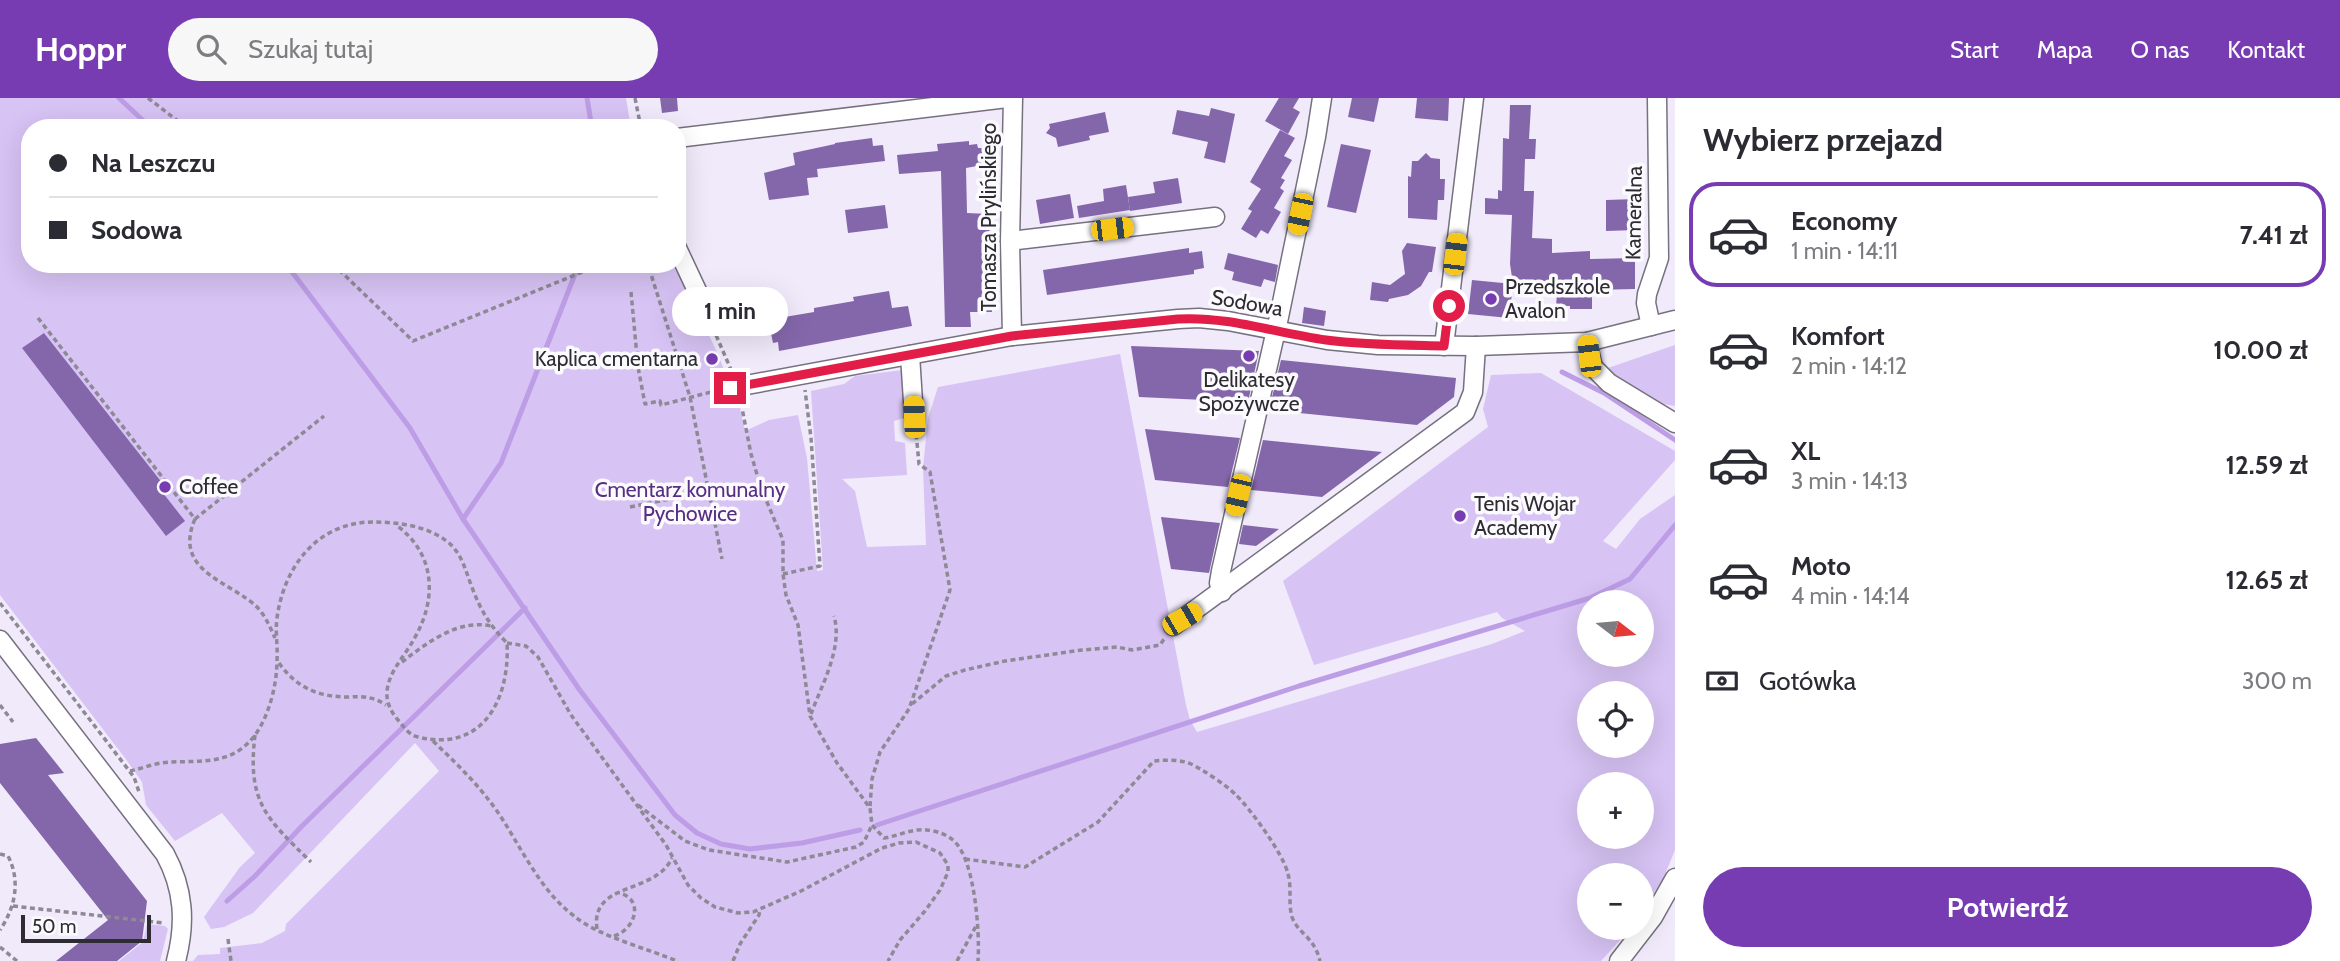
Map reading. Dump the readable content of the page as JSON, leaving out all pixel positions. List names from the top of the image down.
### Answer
{
  "streets": {
    "street": ["Kameralna", "Tomasza Prylińskiego", "Sodowa"]
  },
  "crossings": [
    ["Kameralna", "Sodowa"],
    ["Tomasza Prylińskiego", "Sodowa"]
  ],
  "parks": ["Cmentarz komunalny Pychowice"],
  "places": [
    "Przedszkole Avalon",
    "Delikatesy Spożywcze",
    "Kaplica cmentarna",
    "Coffee",
    "Tenis Wojar Academy"
  ],
  "scale_bar": "50 m",
  "north": "right",
  "page": {
    "header": "Hoppr",
    "search": "Szukaj tutaj",
    "nav": [
      "Start",
      "Mapa",
      "O nas",
      "Kontakt"
    ],
    "heading": "Wybierz przejazd",
    "banner": ["Na Leszczu", "Sodowa"],
    "list": [
      {
        "name": "Economy",
        "note": "1 min · 14:11",
        "value": "7.41 zł"
      },
      {
        "name": "Komfort",
        "note": "2 min · 14:12",
        "value": "10.00 zł"
      },
      {
        "name": "XL",
        "note": "3 min · 14:13",
        "value": "12.59 zł"
      },
      {
        "name": "Moto",
        "note": "4 min · 14:14",
        "value": "12.65 zł"
      }
    ],
    "bubble": "1 min",
    "map_buttons": ["+", "−"],
    "pay": ["Gotówka", "300 m"],
    "buttons": "Potwierdź",
    "scale": "50 m"
  }
}
